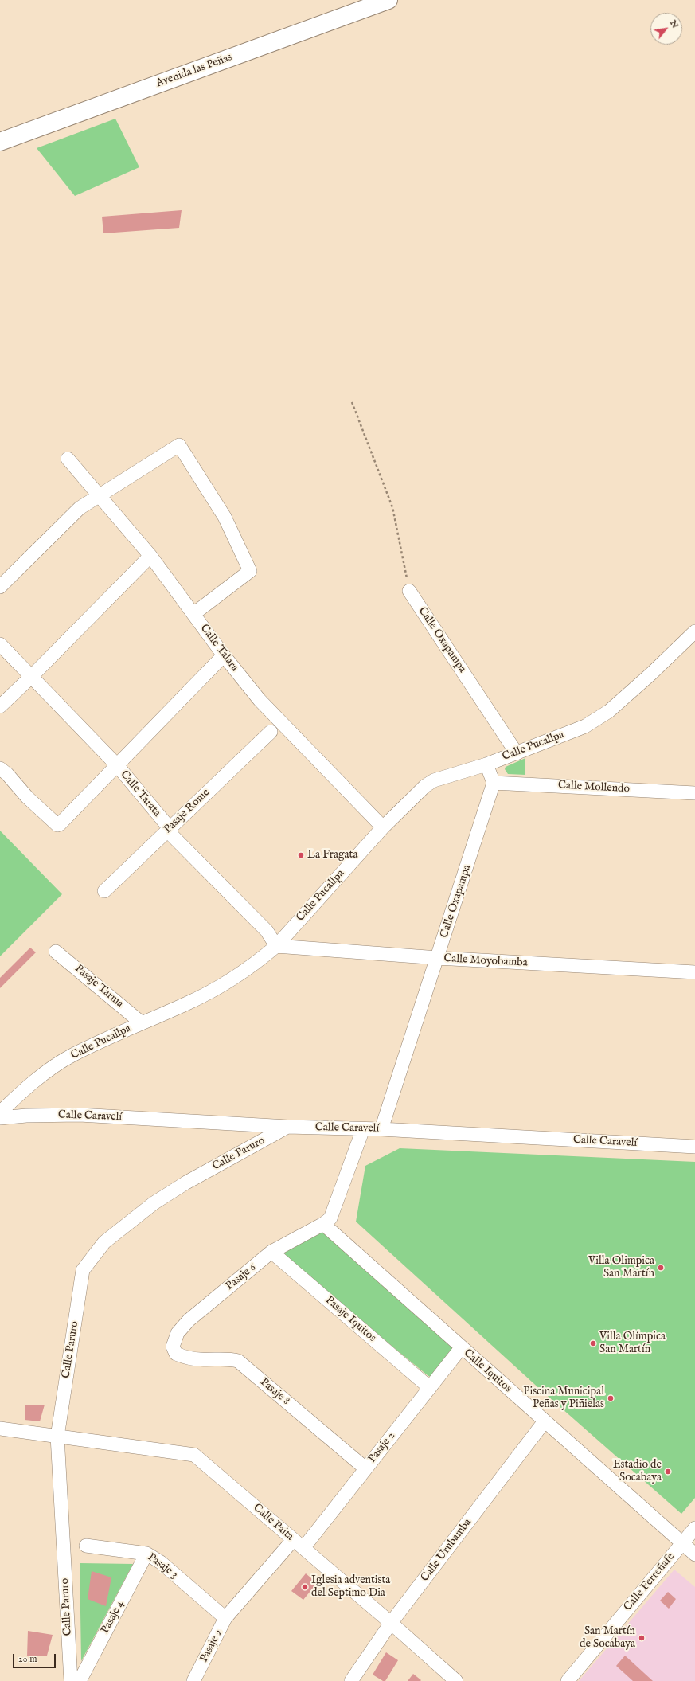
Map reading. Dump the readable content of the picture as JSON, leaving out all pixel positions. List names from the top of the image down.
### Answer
{
  "streets": {
    "street": [
      "Avenida las Peñas",
      "Calle Oxapampa",
      "Calle Talara",
      "Calle Pucallpa",
      "Calle Mollendo",
      "Calle Tarata",
      "Pasaje Rome",
      "Calle Moyobamba",
      "Pasaje Tarma",
      "Calle Caravelí",
      "Calle Paruro",
      "Pasaje 6",
      "Pasaje Iquitos",
      "Calle Iquitos",
      "Pasaje 8",
      "Pasaje 2",
      "Calle Paita",
      "Calle Urubamba",
      "Pasaje 3",
      "Calle Ferreñafe",
      "Pasaje 4"
    ]
  },
  "crossings": [
    ["Calle Oxapampa", "Calle Pucallpa"],
    ["Calle Oxapampa", "Calle Mollendo"],
    ["Calle Oxapampa", "Calle Moyobamba"],
    ["Calle Oxapampa", "Calle Caravelí"],
    ["Calle Talara", "Calle Pucallpa"],
    ["Calle Pucallpa", "Calle Tarata"],
    ["Calle Pucallpa", "Calle Moyobamba"],
    ["Calle Pucallpa", "Pasaje Tarma"],
    ["Calle Tarata", "Pasaje Rome"],
    ["Calle Tarata", "Calle Moyobamba"],
    ["Calle Caravelí", "Calle Paruro"],
    ["Calle Paruro", "Calle Paita"],
    ["Pasaje 6", "Pasaje Iquitos"],
    ["Pasaje 6", "Calle Iquitos"],
    ["Pasaje 6", "Pasaje 8"],
    ["Pasaje Iquitos", "Pasaje 2"],
    ["Calle Iquitos", "Pasaje 2"],
    ["Calle Iquitos", "Calle Urubamba"],
    ["Calle Iquitos", "Calle Ferreñafe"],
    ["Pasaje 8", "Pasaje 2"],
    ["Pasaje 2", "Calle Paita"],
    ["Pasaje 2", "Pasaje 3"],
    ["Calle Paita", "Calle Urubamba"],
    ["Pasaje 3", "Pasaje 4"]
  ],
  "places": [
    "La Fragata",
    "Villa Olimpica San Martín",
    "Villa Olímpica San Martín",
    "Piscina Municipal Peñas y Piñielas",
    "Estadio de Socabaya",
    "Iglesia adventista del Septimo Dia",
    "San Martín de Socabaya"
  ],
  "scale_bar": "20 m",
  "north": "top right"
}
